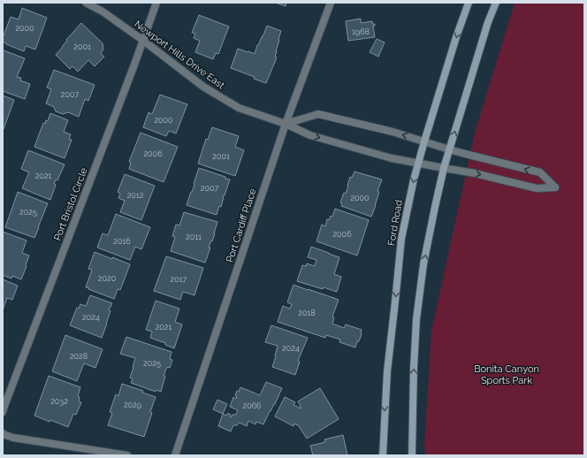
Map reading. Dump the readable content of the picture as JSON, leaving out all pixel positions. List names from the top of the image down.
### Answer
{
  "streets": {
    "main road": ["Ford Road"],
    "street": ["Newport Hills Drive East", "Port Bristol Circle", "Port Cardiff Place"]
  },
  "crossings": [
    ["Newport Hills Drive East", "Port Bristol Circle"],
    ["Newport Hills Drive East", "Ford Road"],
    ["Newport Hills Drive East", "Port Cardiff Place"]
  ],
  "parks": ["Bonita Canyon Sports Park"],
  "house_numbers": [
    "2000",
    "1968",
    "2001",
    "2007",
    "2000",
    "2006",
    "2001",
    "2021",
    "2007",
    "2012",
    "2000",
    "2025",
    "2006",
    "2011",
    "2016",
    "2020",
    "2017",
    "2018",
    "2024",
    "2021",
    "2024",
    "2028",
    "2025",
    "2032",
    "2029",
    "2066"
  ]
}
